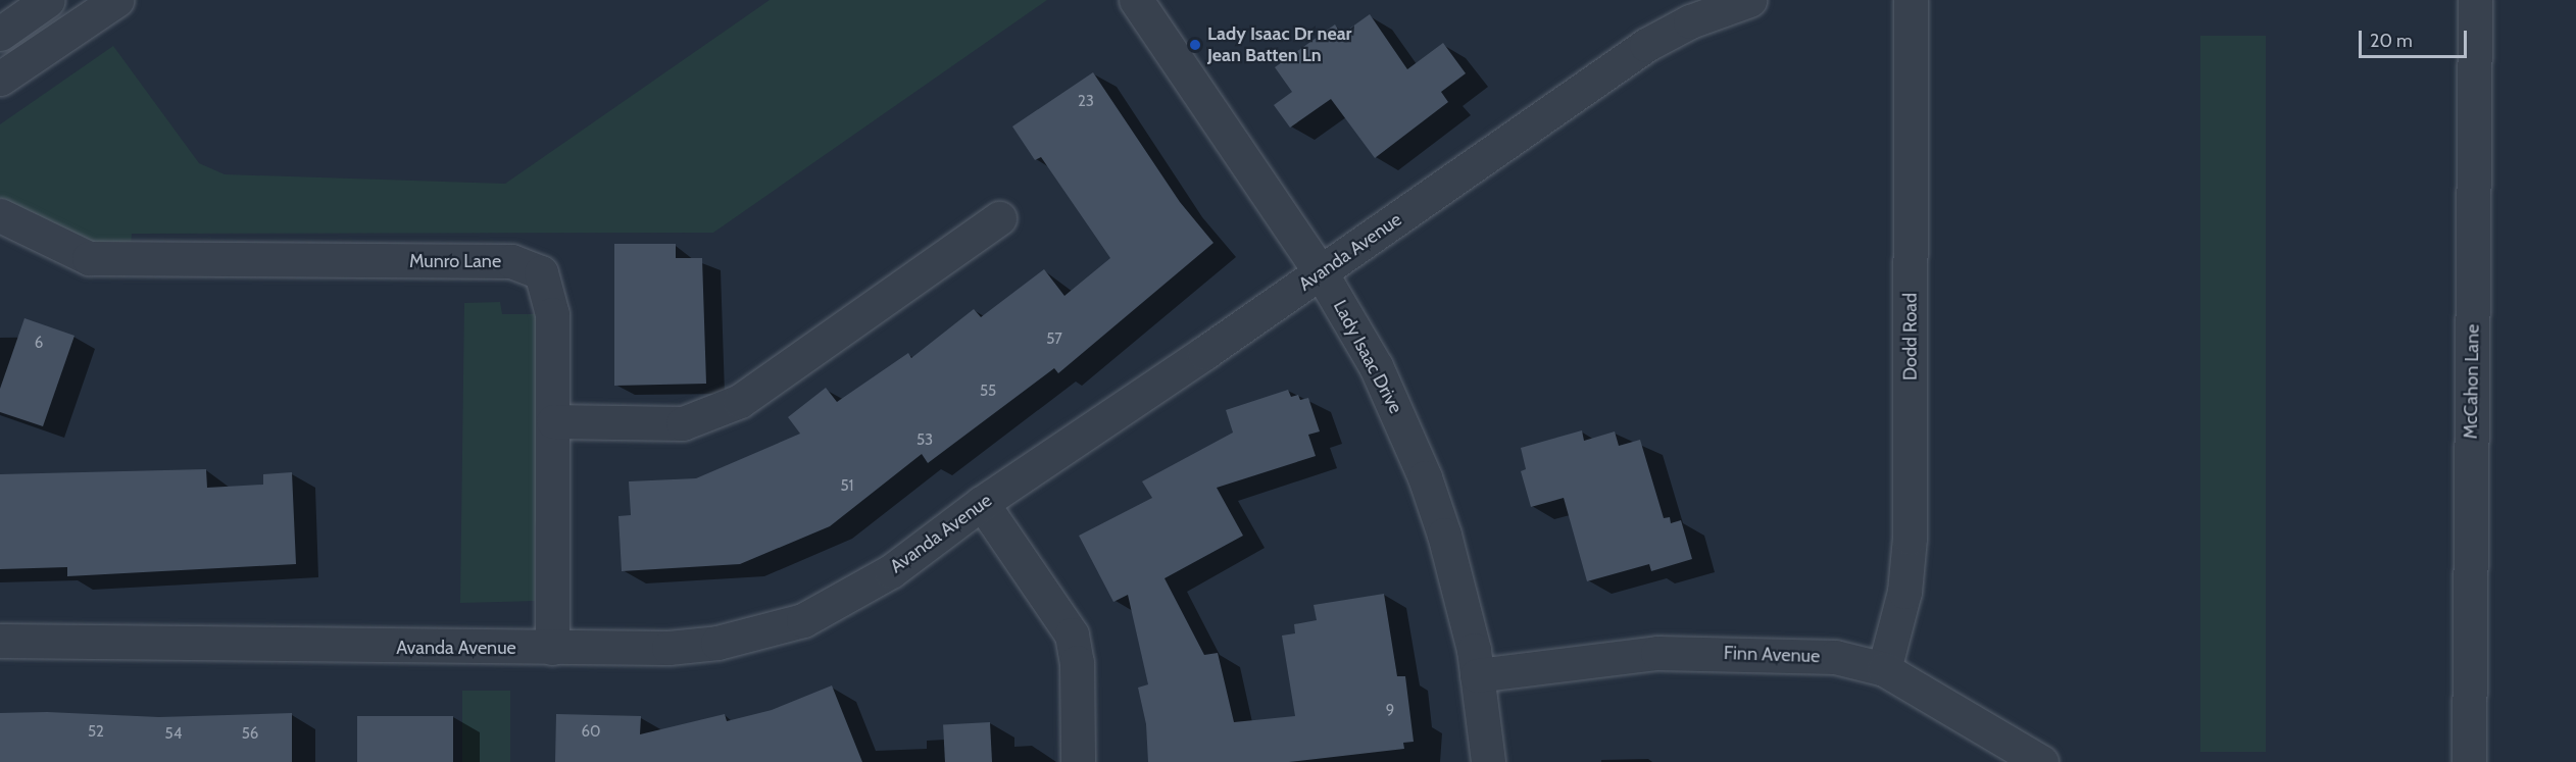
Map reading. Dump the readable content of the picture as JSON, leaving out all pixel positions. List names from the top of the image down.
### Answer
{
  "streets": {
    "street": [
      "Avanda Avenue",
      "Munro Lane",
      "Dodd Road",
      "Lady Isaac Drive",
      "McCahon Lane",
      "Finn Avenue"
    ]
  },
  "crossings": [
    ["Avanda Avenue", "Munro Lane"],
    ["Avanda Avenue", "Lady Isaac Drive"],
    ["Dodd Road", "Finn Avenue"],
    ["Lady Isaac Drive", "Finn Avenue"]
  ],
  "places": ["Lady Isaac Dr near Jean Batten Ln"],
  "house_numbers": [
    "23",
    "57",
    "6",
    "55",
    "53",
    "51",
    "9",
    "52",
    "60",
    "54",
    "56"
  ],
  "scale_bar": "20 m"
}
